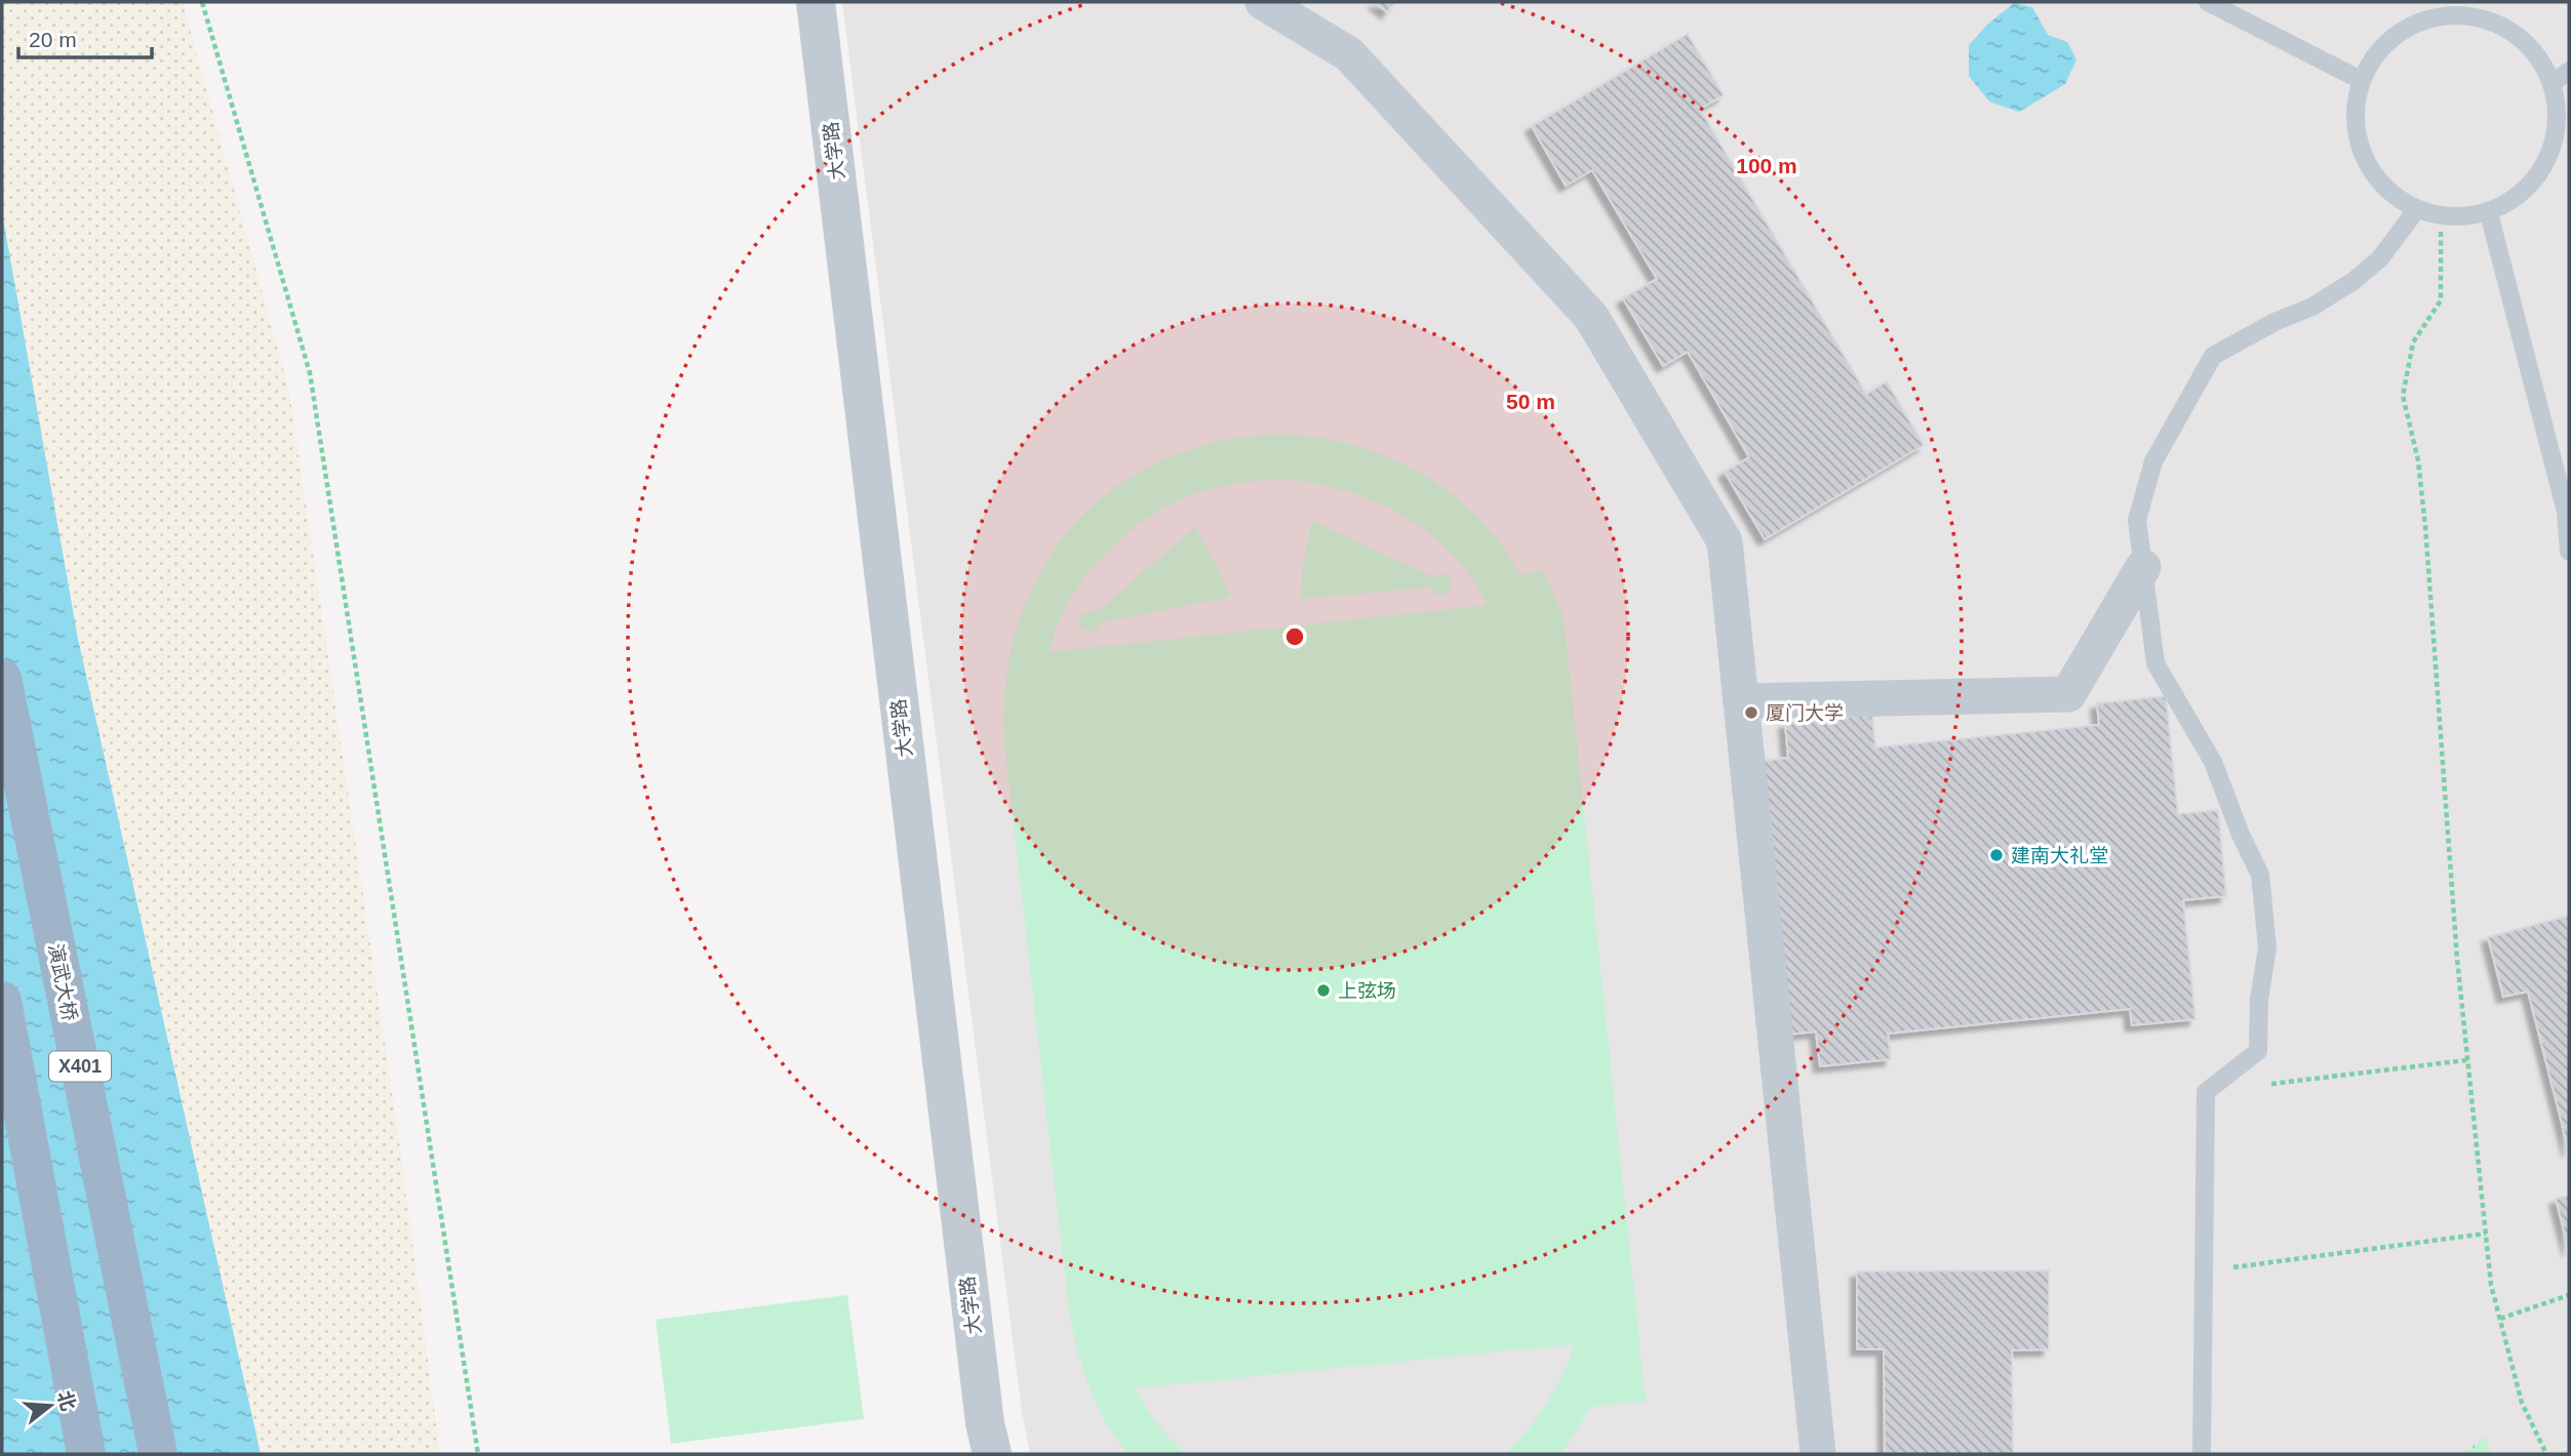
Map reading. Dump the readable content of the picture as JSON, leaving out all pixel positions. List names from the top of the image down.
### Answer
{
  "streets": {
    "highway": ["演武大桥", "X401"],
    "street": ["大学路"]
  },
  "places": ["厦门大学", "建南大礼堂", "上弦场"],
  "scale_bar": "20 m",
  "north": "right",
  "rings": ["100 m", "50 m"]
}
